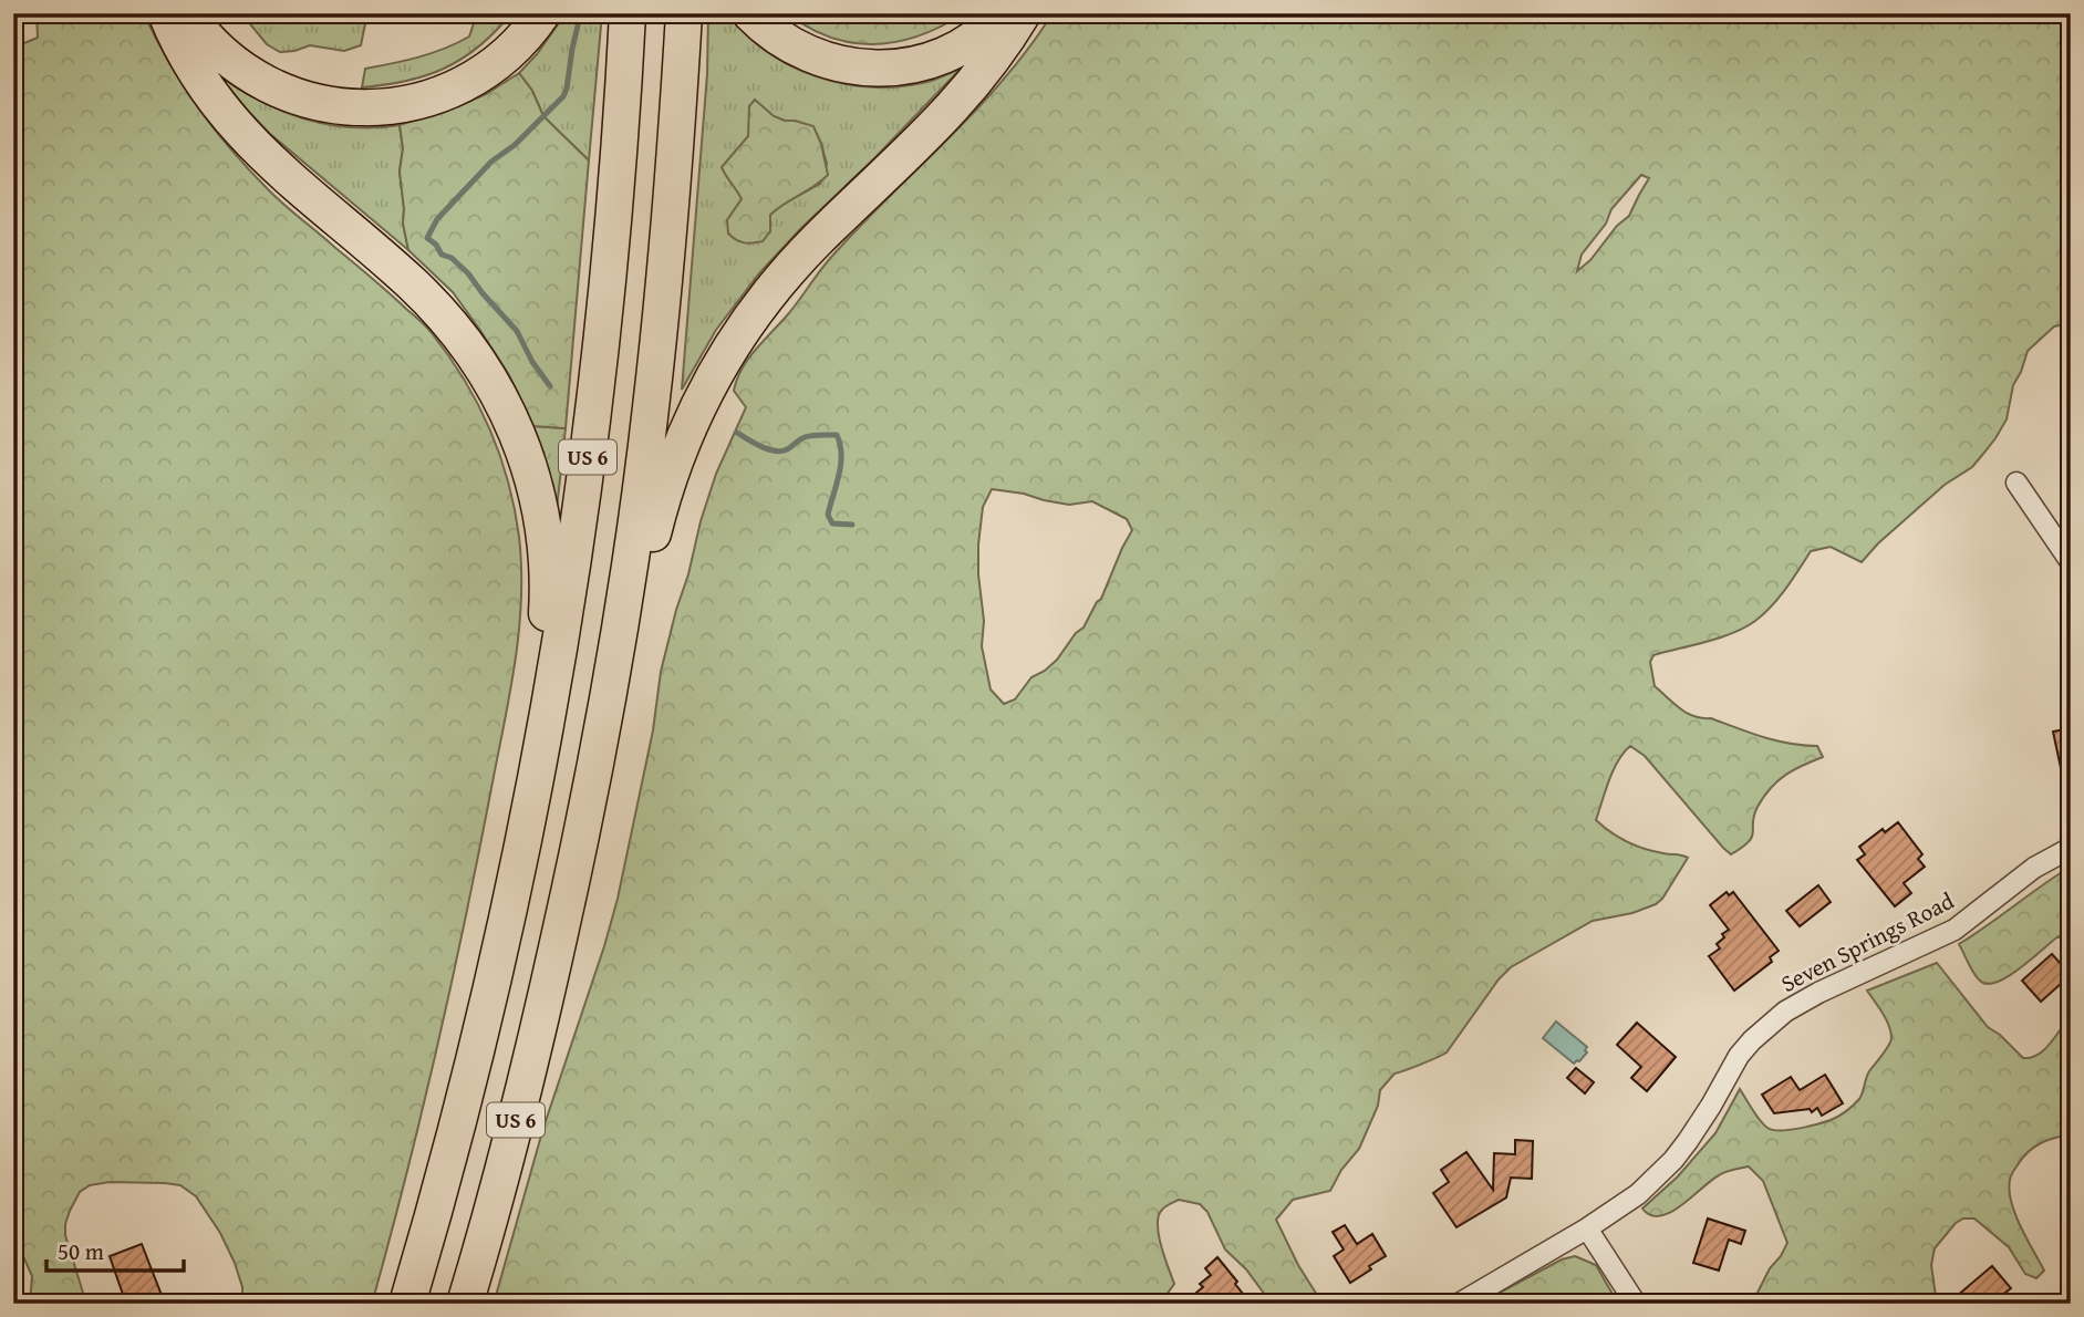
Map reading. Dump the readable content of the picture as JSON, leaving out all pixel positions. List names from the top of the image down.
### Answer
{
  "streets": {
    "highway": ["US 6"],
    "street": ["Seven Springs Road"]
  },
  "scale_bar": "50 m"
}
